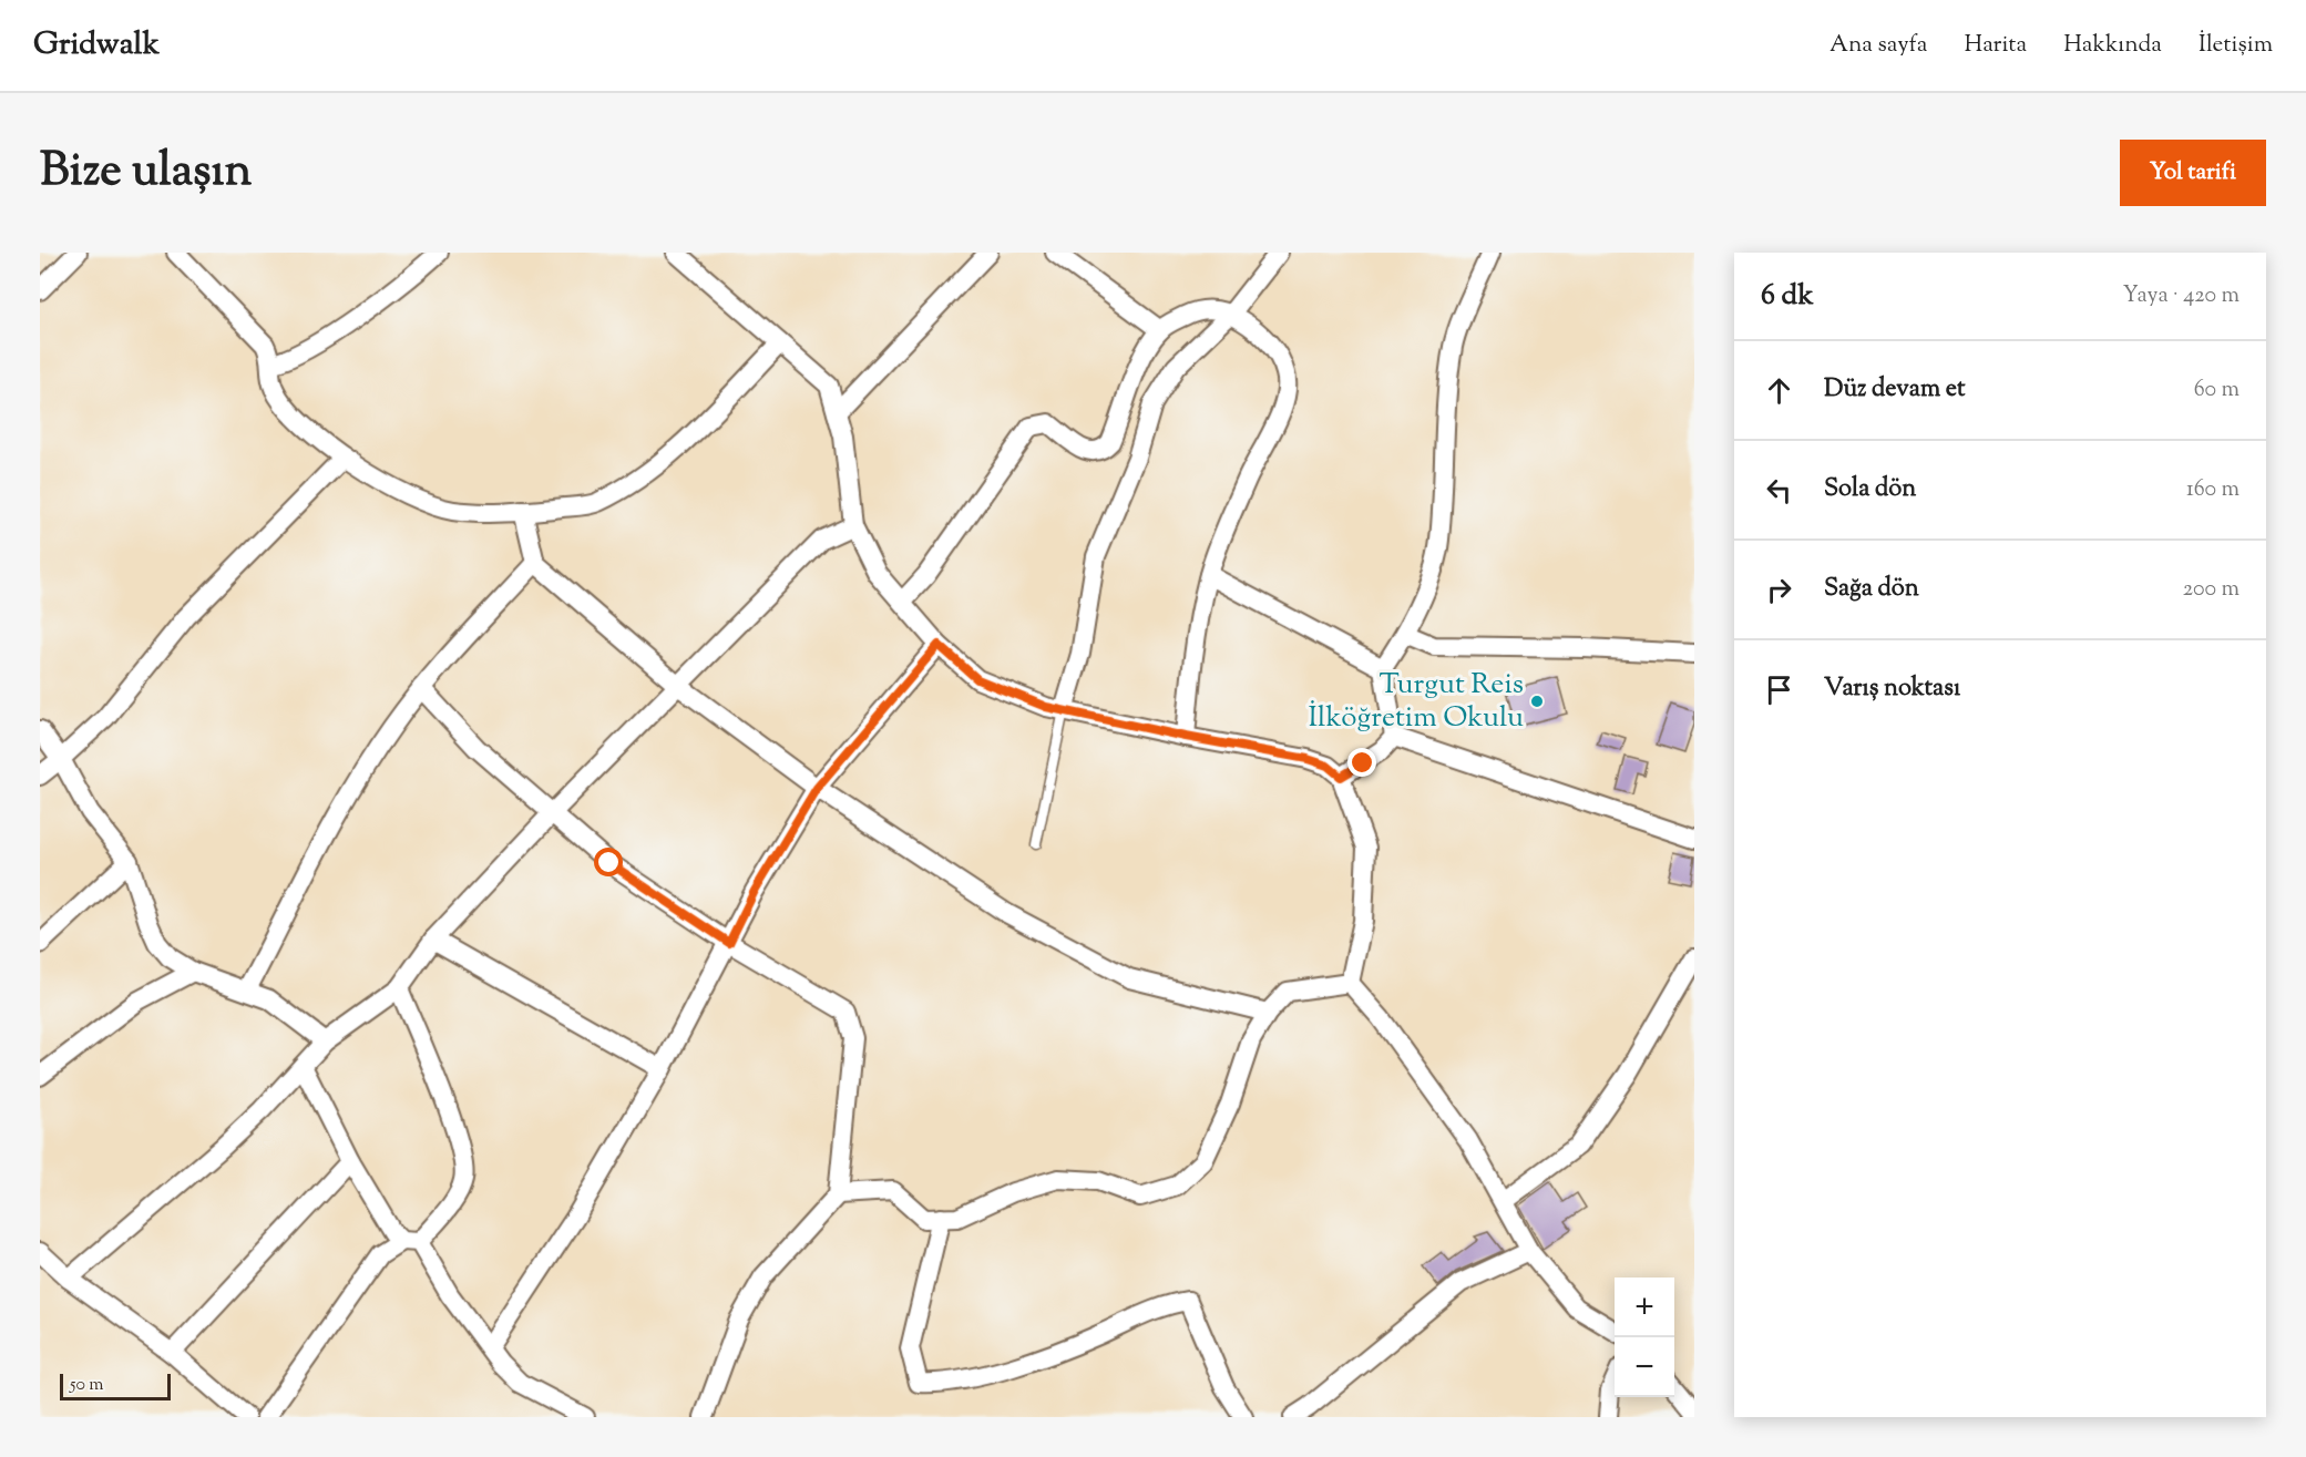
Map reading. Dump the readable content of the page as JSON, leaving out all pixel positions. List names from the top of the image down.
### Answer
{
  "places": ["Turgut Reis İlköğretim Okulu"],
  "scale_bar": "50 m",
  "page": {
    "header": "Gridwalk",
    "nav": [
      "Ana sayfa",
      "Harita",
      "Hakkında",
      "İletişim"
    ],
    "title": "Bize ulaşın",
    "buttons": "Yol tarifi",
    "heading": ["6 dk", "Yaya · 420 m"],
    "list": [
      ["Düz devam et", "60 m"],
      ["Sola dön", "160 m"],
      ["Sağa dön", "200 m"],
      "Varış noktası"
    ],
    "map_buttons": ["+", "−"],
    "scale": "50 m"
  }
}
